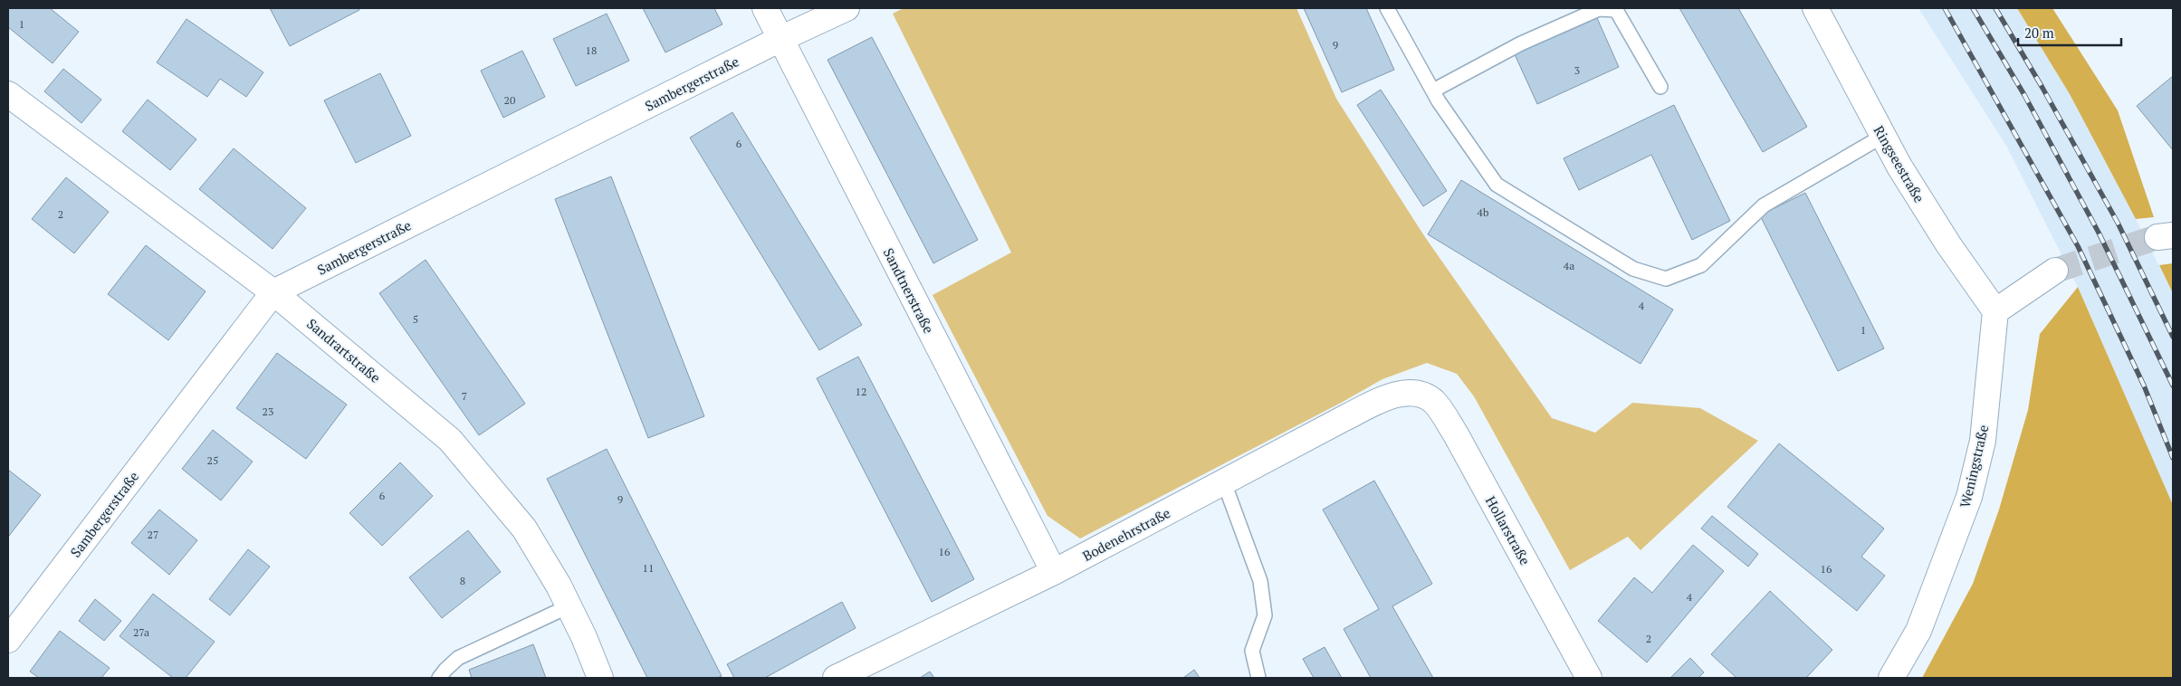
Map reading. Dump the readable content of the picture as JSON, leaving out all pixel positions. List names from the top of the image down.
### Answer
{
  "streets": {
    "street": [
      "Sambergerstraße",
      "Ringseestraße",
      "Sandtnerstraße",
      "Sandrartstraße",
      "Weningstraße",
      "Hollarstraße",
      "Bodenehrstraße"
    ]
  },
  "crossings": [
    ["Sambergerstraße", "Sandtnerstraße"],
    ["Sambergerstraße", "Sandrartstraße"],
    ["Ringseestraße", "Weningstraße"],
    ["Sandtnerstraße", "Bodenehrstraße"],
    ["Hollarstraße", "Bodenehrstraße"]
  ],
  "house_numbers": [
    "1",
    "9",
    "18",
    "3",
    "20",
    "6",
    "4b",
    "2",
    "4a",
    "4",
    "5",
    "1",
    "12",
    "7",
    "23",
    "25",
    "6",
    "9",
    "27",
    "16",
    "11",
    "16",
    "8",
    "4",
    "27a",
    "2"
  ],
  "scale_bar": "20 m"
}
